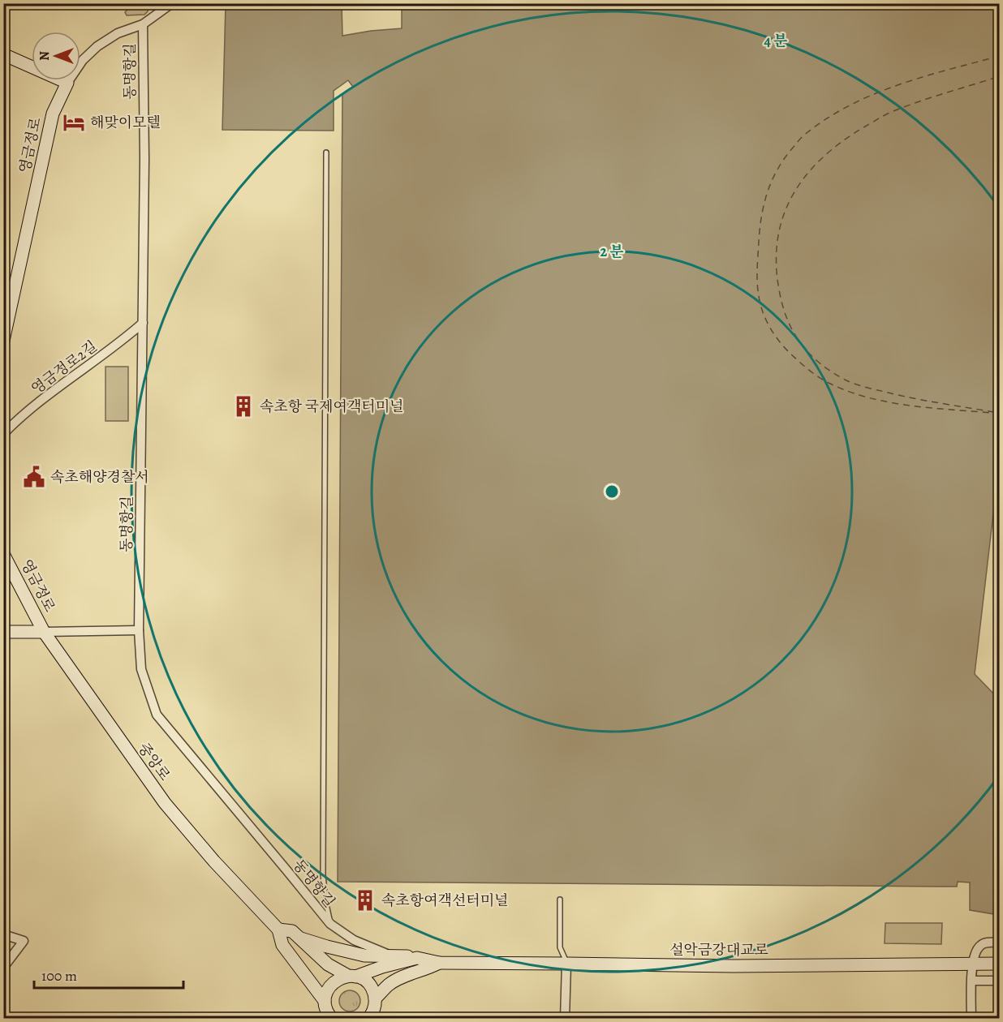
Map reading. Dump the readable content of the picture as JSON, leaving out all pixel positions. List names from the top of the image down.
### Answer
{
  "streets": {
    "street": [
      "동명항길",
      "영금정로",
      "영금정로2길",
      "중앙로",
      "설악금강대교로"
    ]
  },
  "crossings": [
    ["동명항길", "영금정로"],
    ["동명항길", "영금정로2길"],
    ["영금정로", "중앙로"]
  ],
  "places": {
    "hotel": ["해맞이모텔"],
    "building": ["속초항 국제여객터미널", "속초항여객선터미널"],
    "public building": ["속초해양경찰서"]
  },
  "scale_bar": "100 m",
  "north": "left",
  "rings": ["4 분", "2 분"]
}
